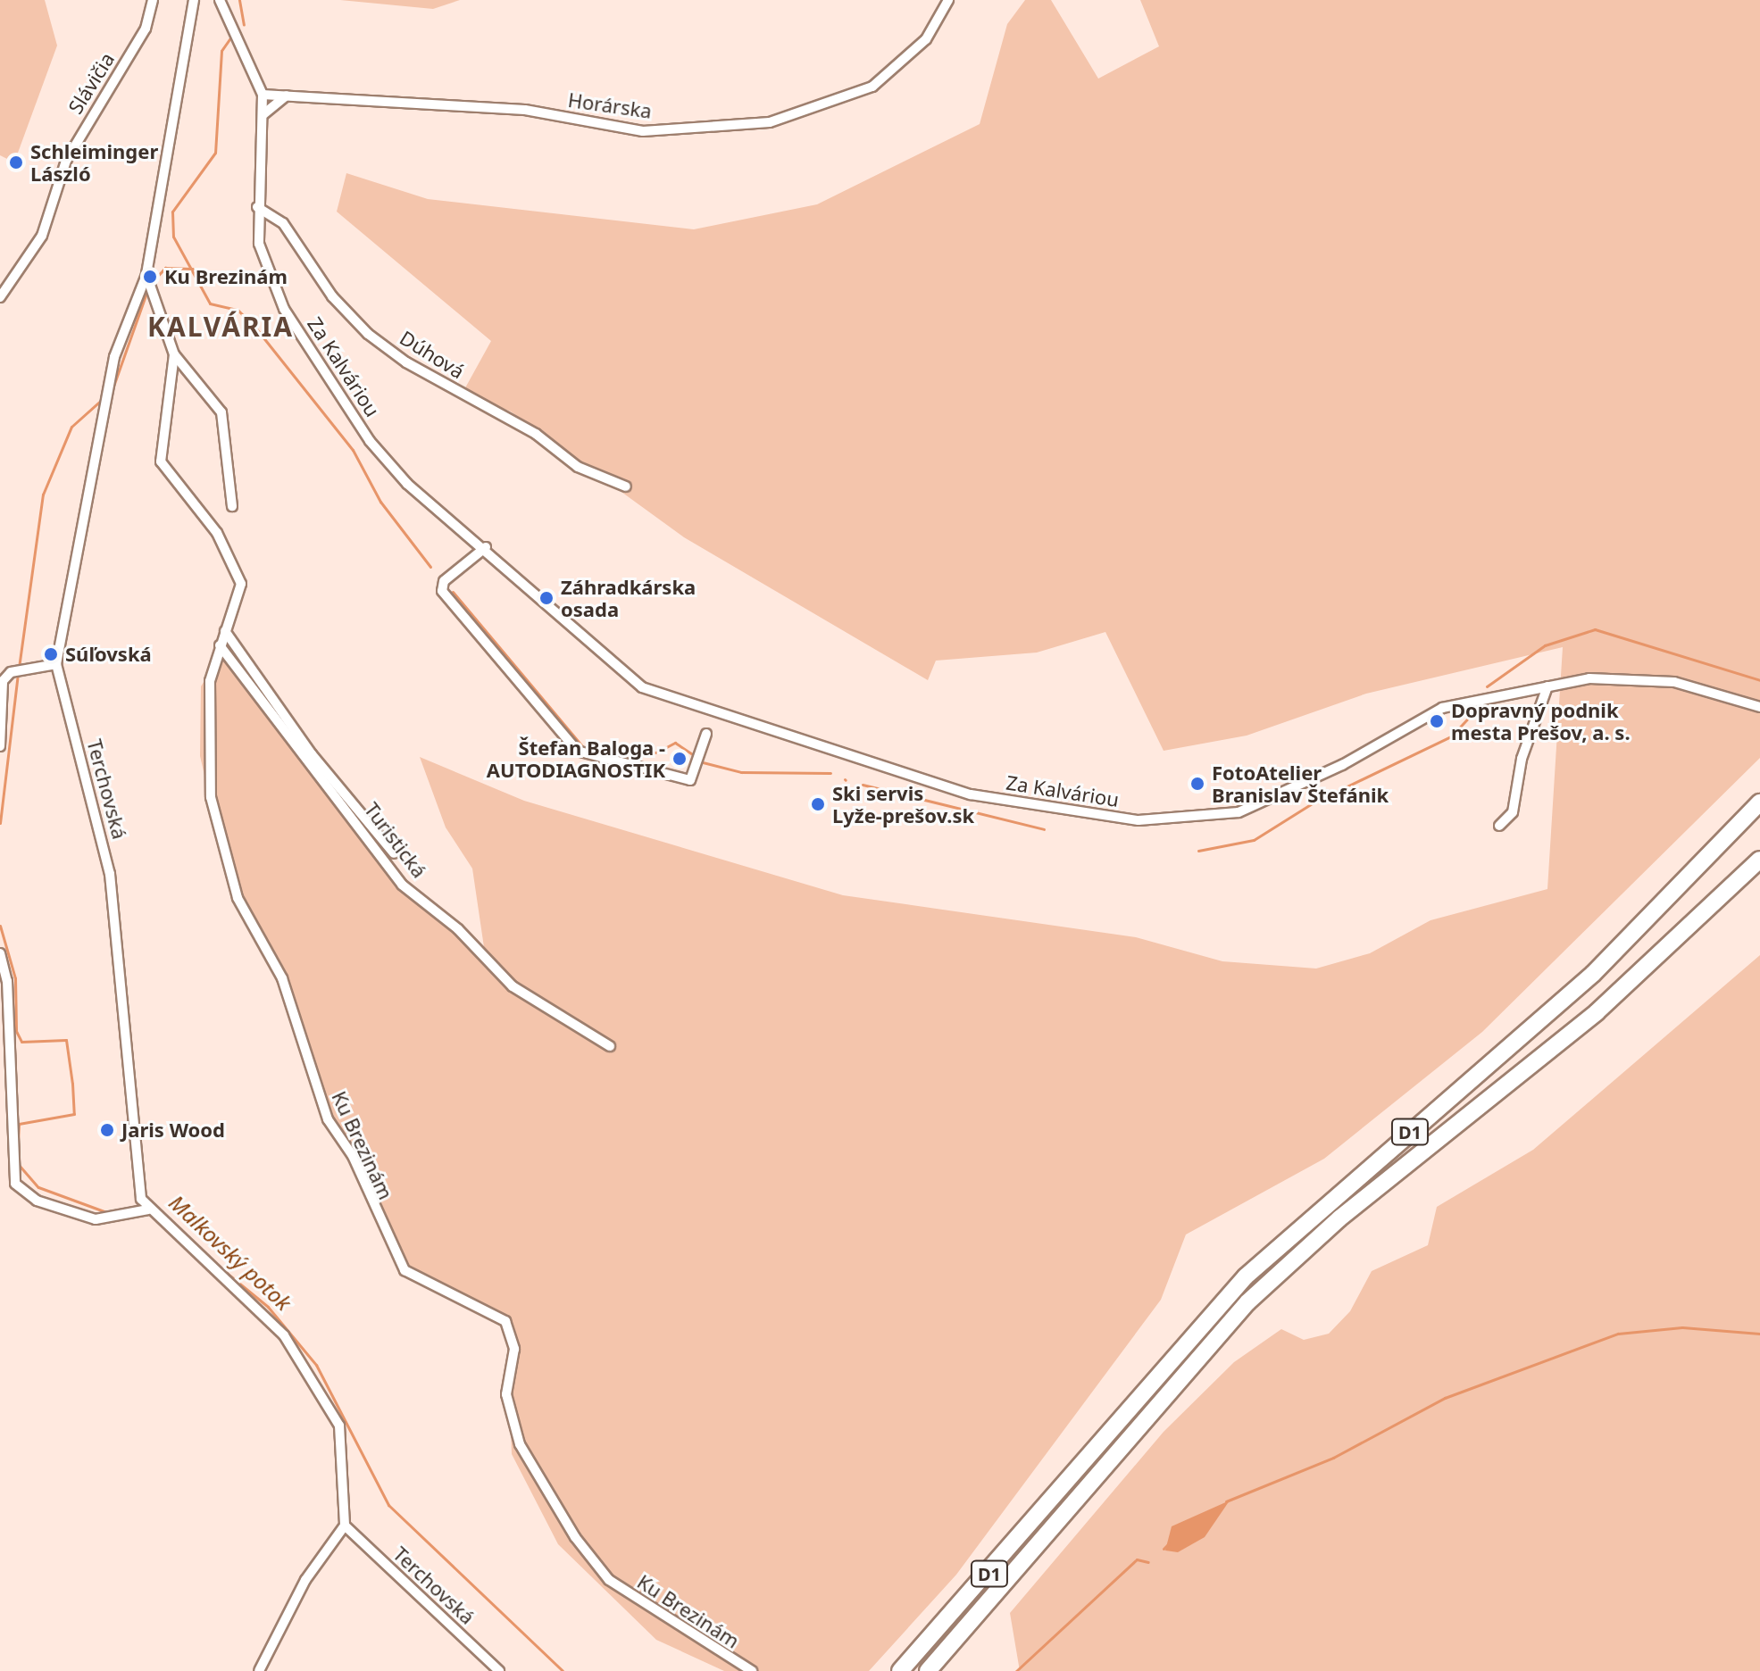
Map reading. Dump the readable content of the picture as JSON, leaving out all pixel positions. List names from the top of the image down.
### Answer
{
  "streets": {
    "highway": ["D1"],
    "street": [
      "Slávičia",
      "Horárska",
      "Dúhová",
      "Za Kalváriou",
      "Terchovská",
      "Turistická",
      "Ku Brezinám"
    ]
  },
  "crossings": [
    ["Horárska", "Za Kalváriou"],
    ["Dúhová", "Za Kalváriou"],
    ["Turistická", "Ku Brezinám"]
  ],
  "districts": ["KALVÁRIA"],
  "water": ["Malkovský potok"],
  "places": [
    "Schleiminger László",
    "Ku Brezinám",
    "Záhradkárska osada",
    "Súľovská",
    "Dopravný podnik mesta Prešov, a. s.",
    "Štefan Baloga - AUTODIAGNOSTIK",
    "FotoAtelier Branislav Štefánik",
    "Ski servis Lyže-prešov.sk",
    "Jaris Wood"
  ]
}
